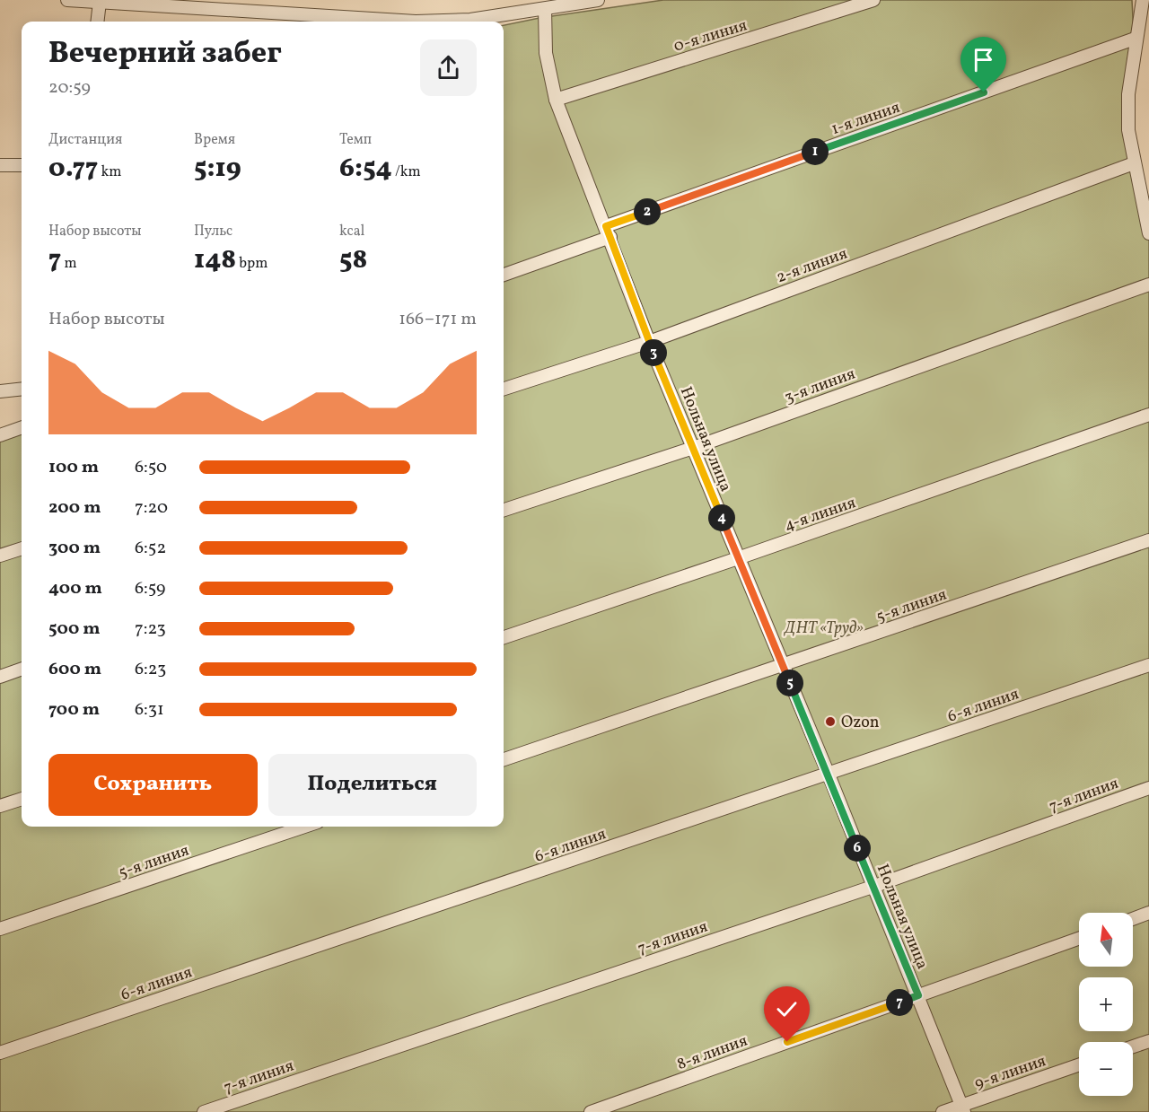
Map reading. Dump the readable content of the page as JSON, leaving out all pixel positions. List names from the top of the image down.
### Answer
{
  "streets": {
    "street": [
      "0-я линия",
      "1-я линия",
      "2-я линия",
      "3-я линия",
      "Нольная улица",
      "4-я линия",
      "5-я линия",
      "6-я линия",
      "7-я линия",
      "8-я линия",
      "9-я линия"
    ]
  },
  "crossings": [
    ["0-я линия", "Нольная улица"],
    ["1-я линия", "Нольная улица"],
    ["2-я линия", "Нольная улица"],
    ["3-я линия", "Нольная улица"],
    ["Нольная улица", "4-я линия"],
    ["Нольная улица", "5-я линия"],
    ["Нольная улица", "6-я линия"],
    ["Нольная улица", "7-я линия"],
    ["Нольная улица", "8-я линия"],
    ["Нольная улица", "9-я линия"]
  ],
  "parks": ["ДНТ «Труд»"],
  "places": ["Ozon"],
  "north": "top",
  "page": {
    "heading": ["Вечерний забег", "20:59"],
    "stats": [
      ["Дистанция", "0.77 km"],
      ["Время", "5:19"],
      ["Темп", "6:54 /km"],
      ["Набор высоты", "7 m"],
      ["Пульс", "148 bpm"],
      ["kcal", "58"]
    ],
    "pins": [
      "1",
      "2",
      "3",
      "4",
      "5",
      "6",
      "7"
    ],
    "chart": ["Набор высоты", "166–171 m"],
    "list": [
      {
        "name": "100 m",
        "note": "6:50"
      },
      {
        "name": "200 m",
        "note": "7:20"
      },
      {
        "name": "300 m",
        "note": "6:52"
      },
      {
        "name": "400 m",
        "note": "6:59"
      },
      {
        "name": "500 m",
        "note": "7:23"
      },
      {
        "name": "600 m",
        "note": "6:23"
      },
      {
        "name": "700 m",
        "note": "6:31"
      }
    ],
    "buttons": ["Сохранить", "Поделиться"],
    "map_buttons": ["+", "−"]
  }
}
